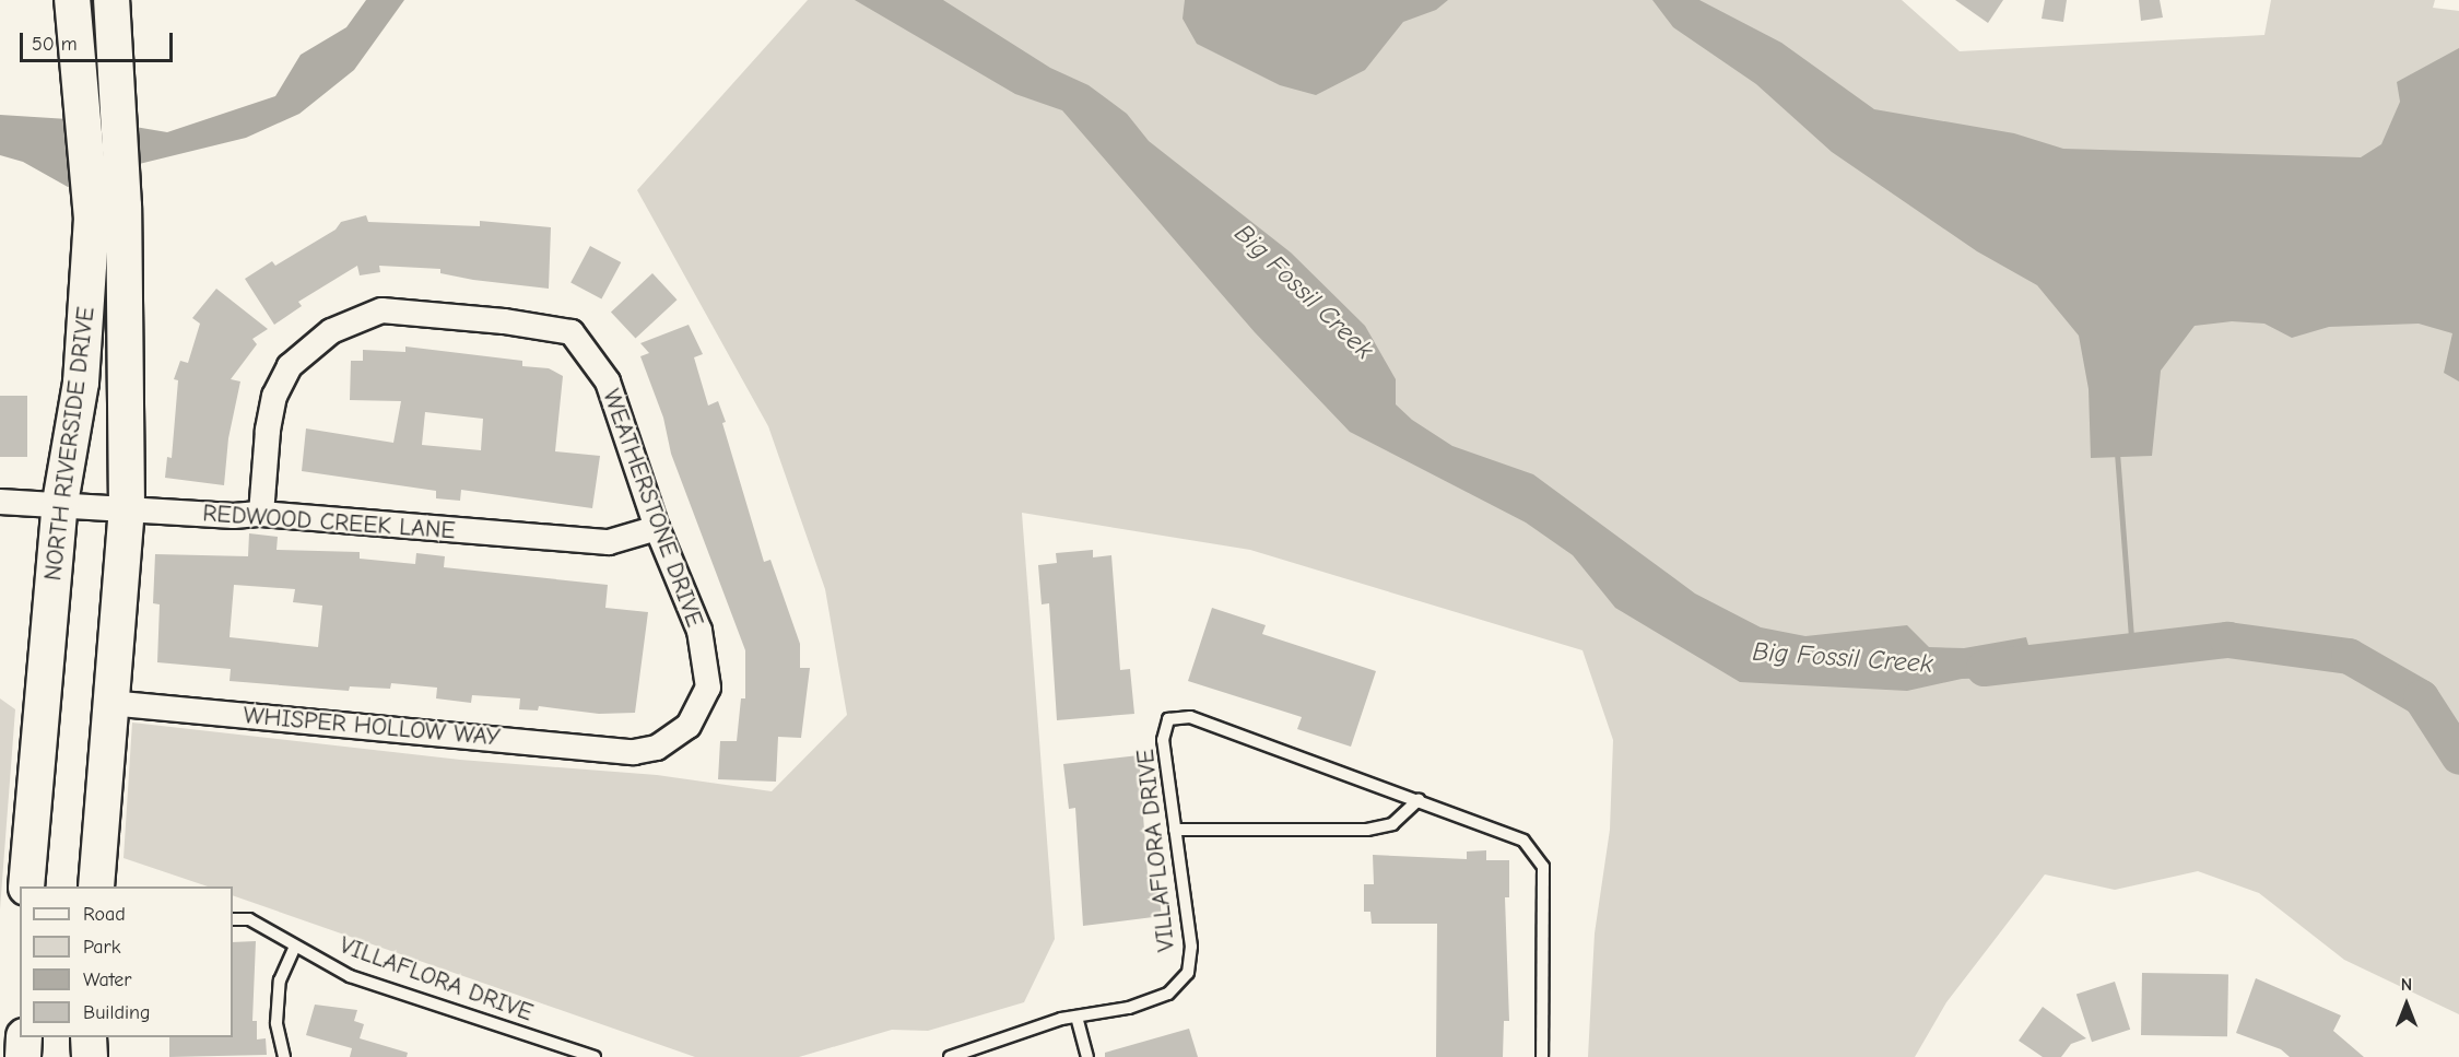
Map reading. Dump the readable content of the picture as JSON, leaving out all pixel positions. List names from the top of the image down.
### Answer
{
  "streets": {
    "main road": ["NORTH RIVERSIDE DRIVE"],
    "street": ["WEATHERSTONE DRIVE", "REDWOOD CREEK LANE", "WHISPER HOLLOW WAY"],
    "lane": ["VILLAFLORA DRIVE"]
  },
  "crossings": [
    ["NORTH RIVERSIDE DRIVE", "REDWOOD CREEK LANE"],
    ["NORTH RIVERSIDE DRIVE", "WHISPER HOLLOW WAY"],
    ["WEATHERSTONE DRIVE", "REDWOOD CREEK LANE"],
    ["WEATHERSTONE DRIVE", "WHISPER HOLLOW WAY"]
  ],
  "water": ["Big Fossil Creek"],
  "legend": [
    "Road",
    "Park",
    "Water",
    "Building"
  ],
  "scale_bar": "50 m",
  "north": "top"
}
